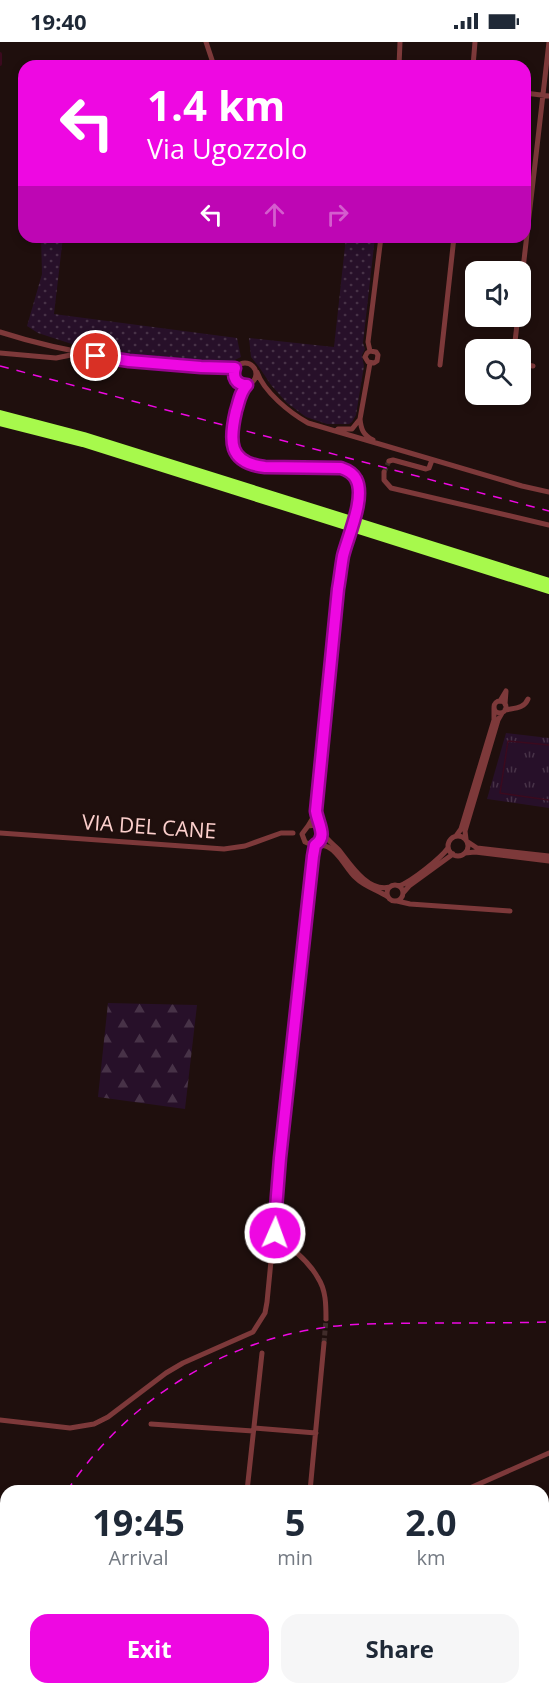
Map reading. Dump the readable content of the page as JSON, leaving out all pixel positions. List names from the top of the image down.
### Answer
{
  "streets": {
    "street": ["VIA DEL CANE"]
  },
  "page": {
    "status": "19:40",
    "turn": ["1.4 km", "Via Ugozzolo"],
    "eta": [
      "19:45",
      "Arrival",
      "5",
      "min",
      "2.0",
      "km"
    ],
    "buttons": ["Exit", "Share"]
  }
}
